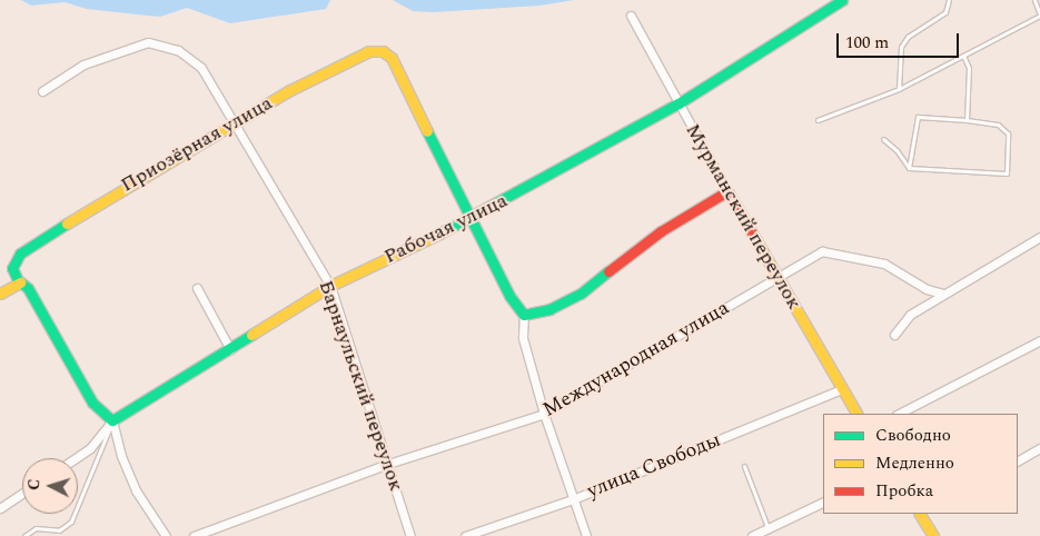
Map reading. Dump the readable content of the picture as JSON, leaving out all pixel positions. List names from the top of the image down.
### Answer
{
  "streets": {
    "street": [
      "Приозёрная улица",
      "Мурманский переулок",
      "Рабочая улица",
      "Международная улица",
      "Барнаульский переулок",
      "улица Свободы"
    ]
  },
  "crossings": [
    ["Приозёрная улица", "Рабочая улица"],
    ["Приозёрная улица", "Барнаульский переулок"],
    ["Мурманский переулок", "Рабочая улица"],
    ["Мурманский переулок", "Международная улица"],
    ["Мурманский переулок", "улица Свободы"],
    ["Рабочая улица", "Барнаульский переулок"],
    ["Международная улица", "Барнаульский переулок"]
  ],
  "legend": ["Свободно", "Медленно", "Пробка"],
  "scale_bar": "100 m",
  "north": "left"
}
